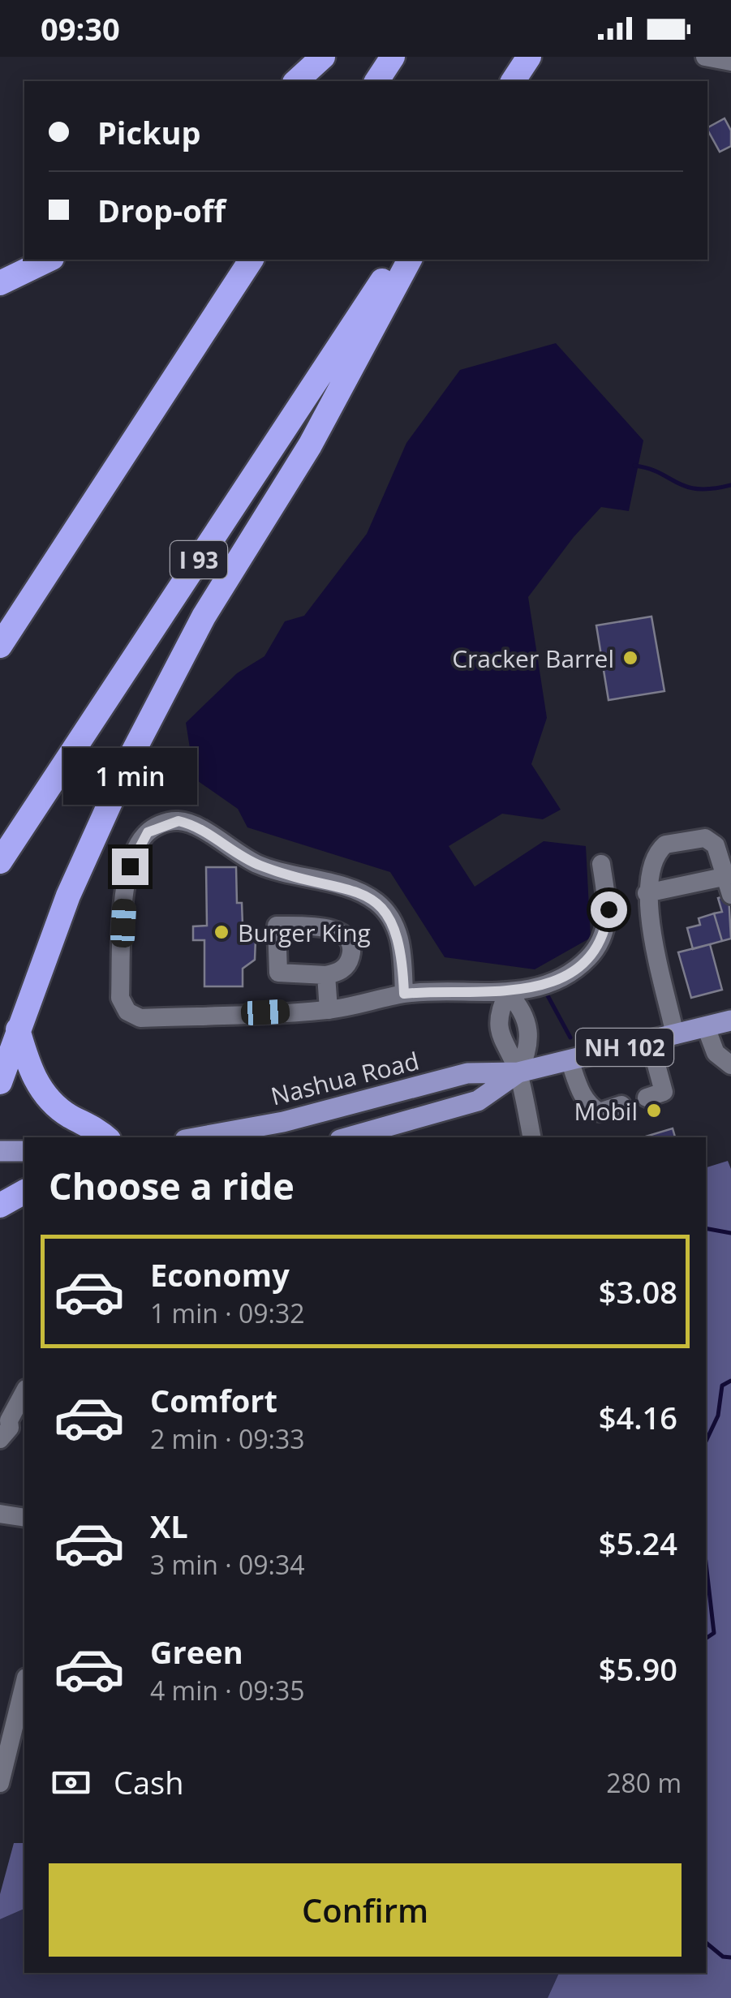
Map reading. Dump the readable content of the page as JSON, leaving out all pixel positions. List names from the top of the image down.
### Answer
{
  "streets": {
    "highway": ["I 93"],
    "main road": ["NH 102", "Nashua Road"]
  },
  "places": ["Cracker Barrel", "Burger King", "Mobil"],
  "page": {
    "status": "09:30",
    "banner": ["Pickup", "Drop-off"],
    "bubble": "1 min",
    "heading": "Choose a ride",
    "list": [
      {
        "name": "Economy",
        "note": "1 min · 09:32",
        "value": "$3.08"
      },
      {
        "name": "Comfort",
        "note": "2 min · 09:33",
        "value": "$4.16"
      },
      {
        "name": "XL",
        "note": "3 min · 09:34",
        "value": "$5.24"
      },
      {
        "name": "Green",
        "note": "4 min · 09:35",
        "value": "$5.90"
      }
    ],
    "pay": ["Cash", "280 m"],
    "buttons": "Confirm"
  }
}
